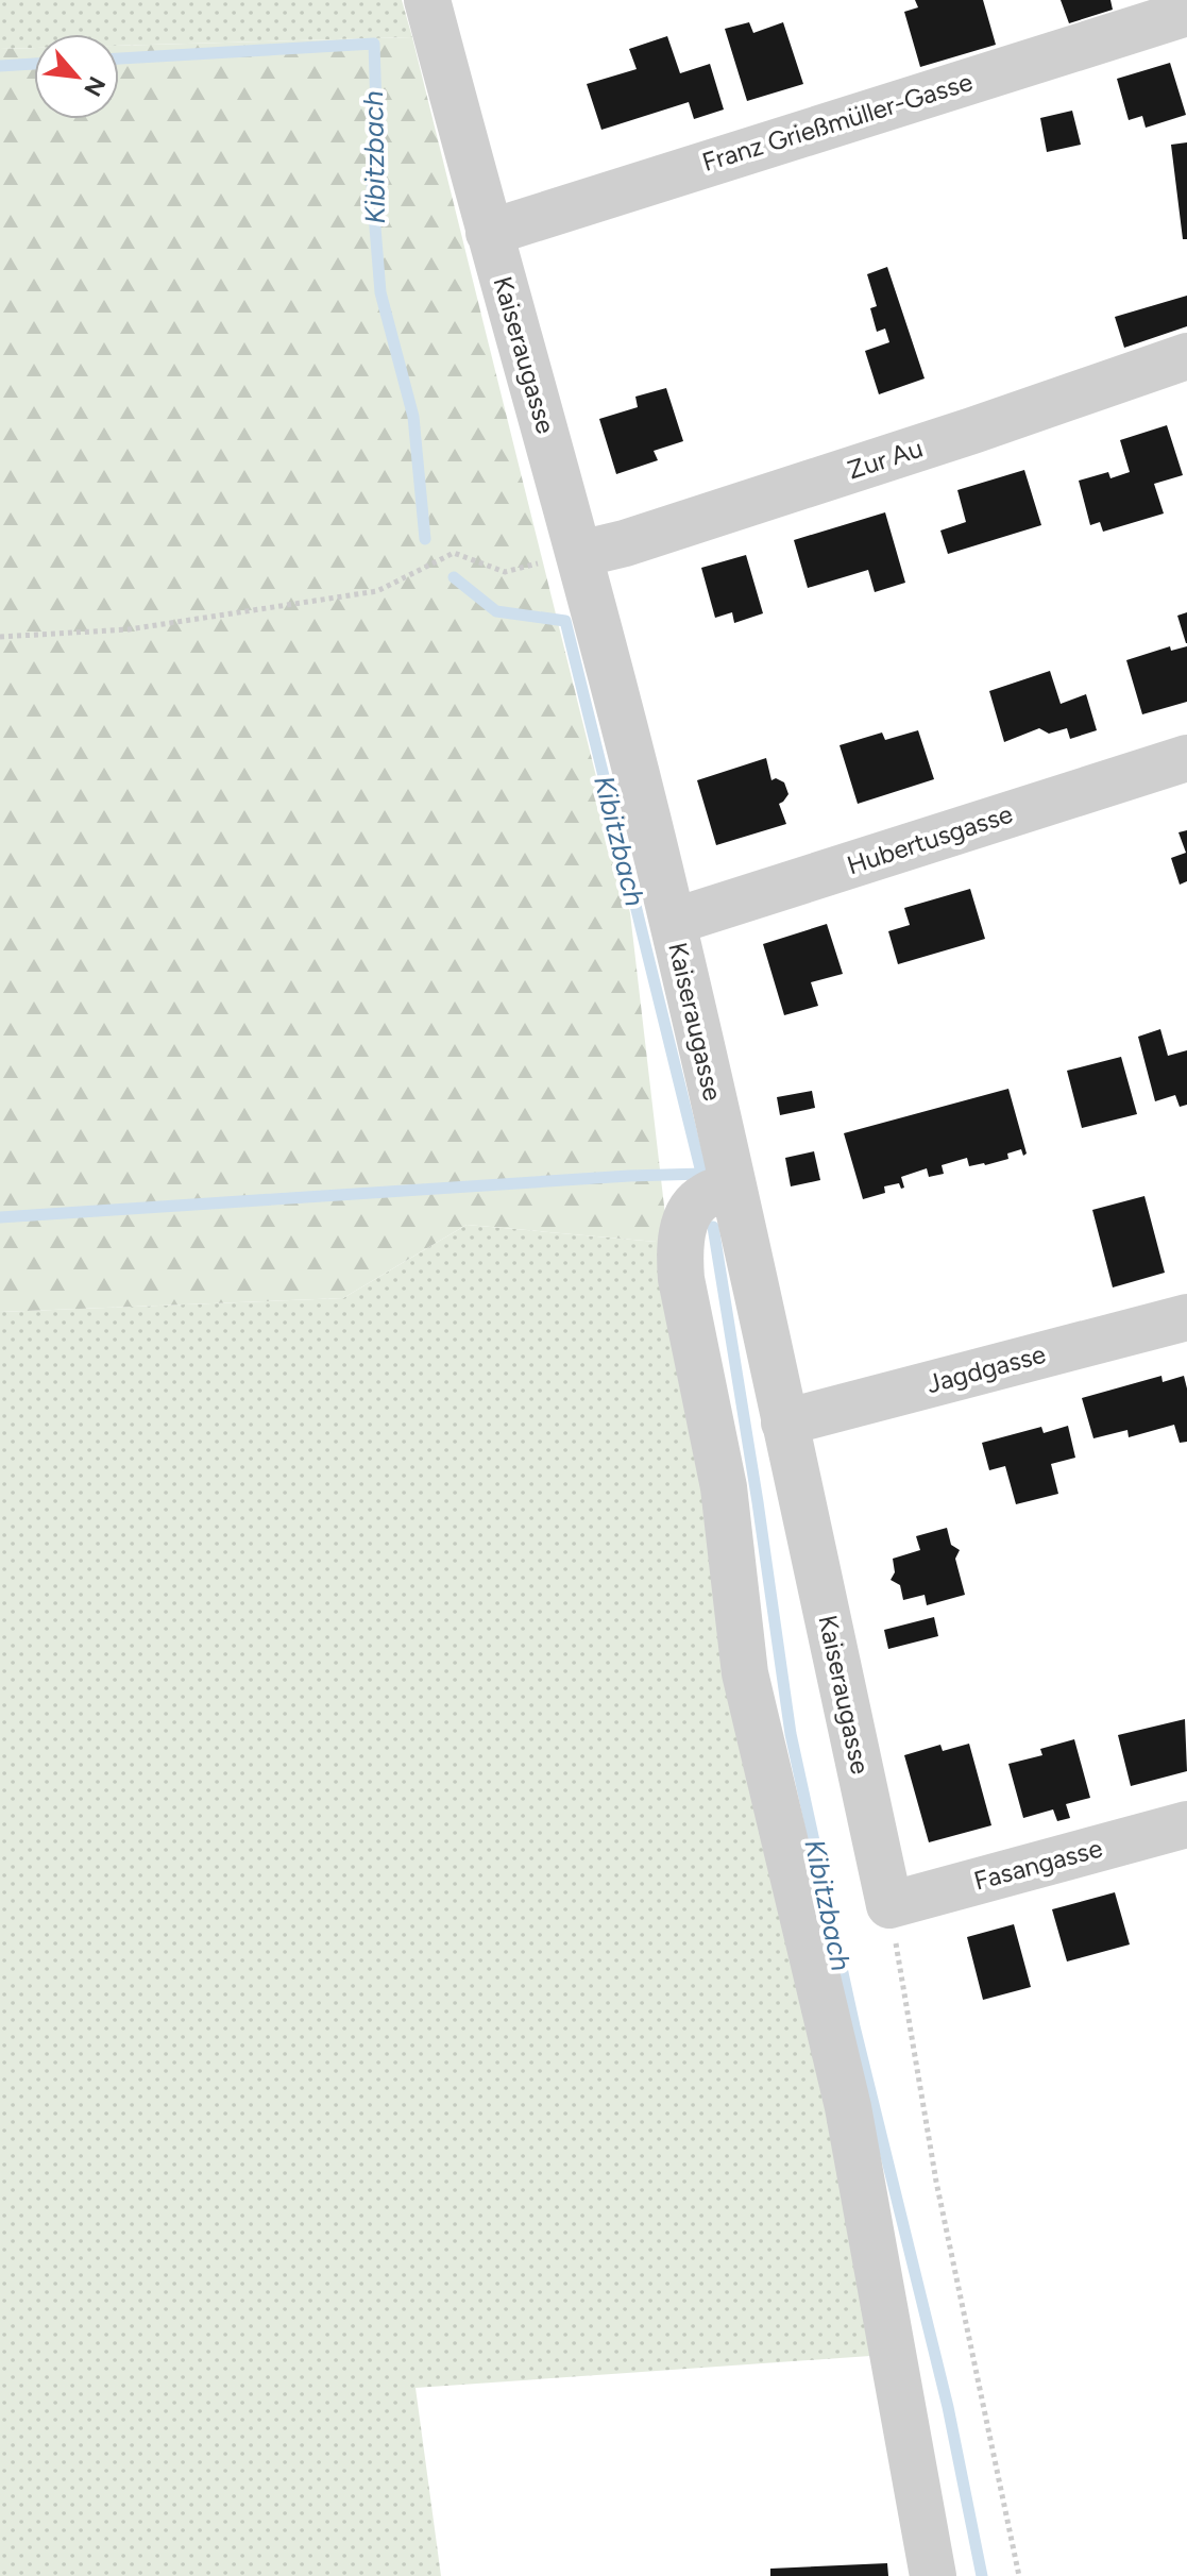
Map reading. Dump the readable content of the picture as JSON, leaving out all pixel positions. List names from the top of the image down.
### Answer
{
  "streets": {
    "street": [
      "Franz Grießmüller-Gasse",
      "Kaiseraugasse",
      "Zur Au",
      "Hubertusgasse",
      "Jagdgasse",
      "Fasangasse"
    ]
  },
  "crossings": [
    ["Franz Grießmüller-Gasse", "Kaiseraugasse"],
    ["Kaiseraugasse", "Zur Au"],
    ["Kaiseraugasse", "Hubertusgasse"],
    ["Kaiseraugasse", "Jagdgasse"],
    ["Kaiseraugasse", "Fasangasse"]
  ],
  "water": ["Kibitzbach"],
  "north": "bottom right"
}
